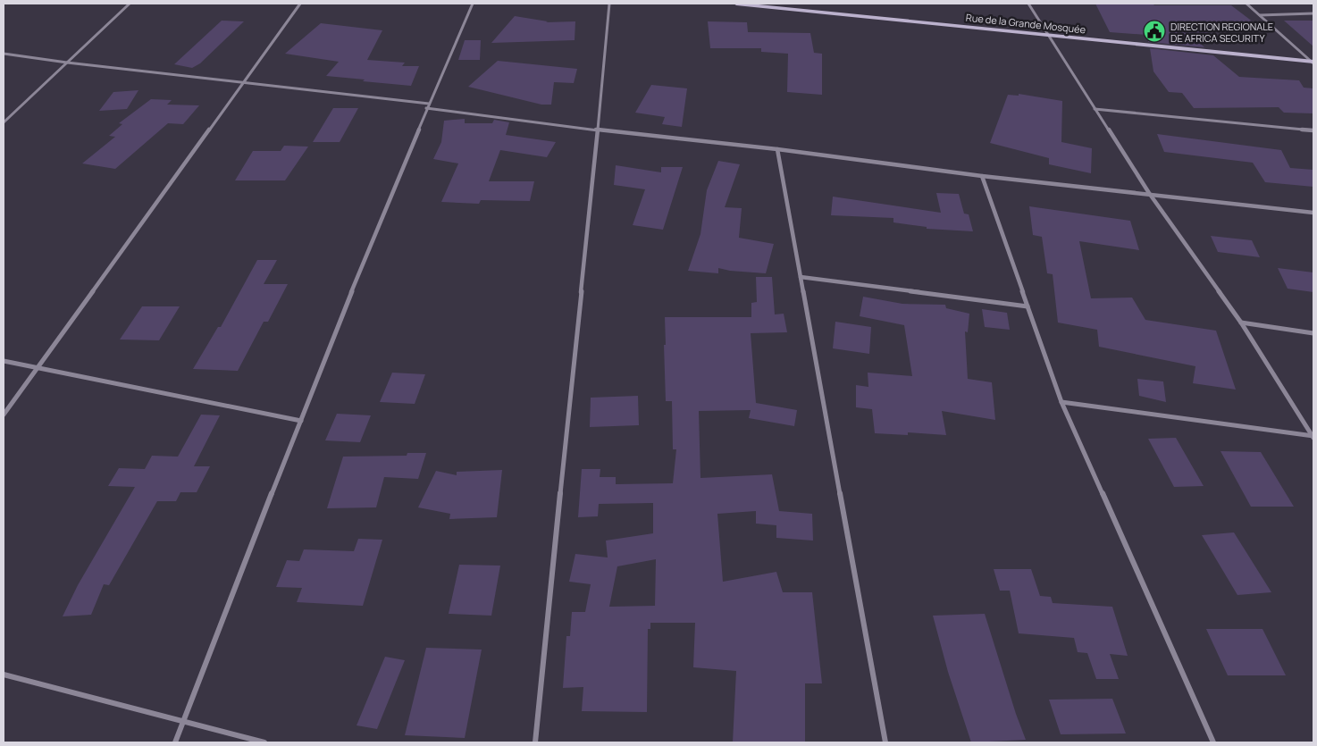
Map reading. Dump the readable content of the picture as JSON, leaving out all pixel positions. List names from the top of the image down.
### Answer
{
  "streets": {
    "street": ["Rue de la Grande Mosquée"]
  },
  "places": {
    "public building": ["DIRECTION REGIONALE DE AFRICA SECURITY"]
  }
}
